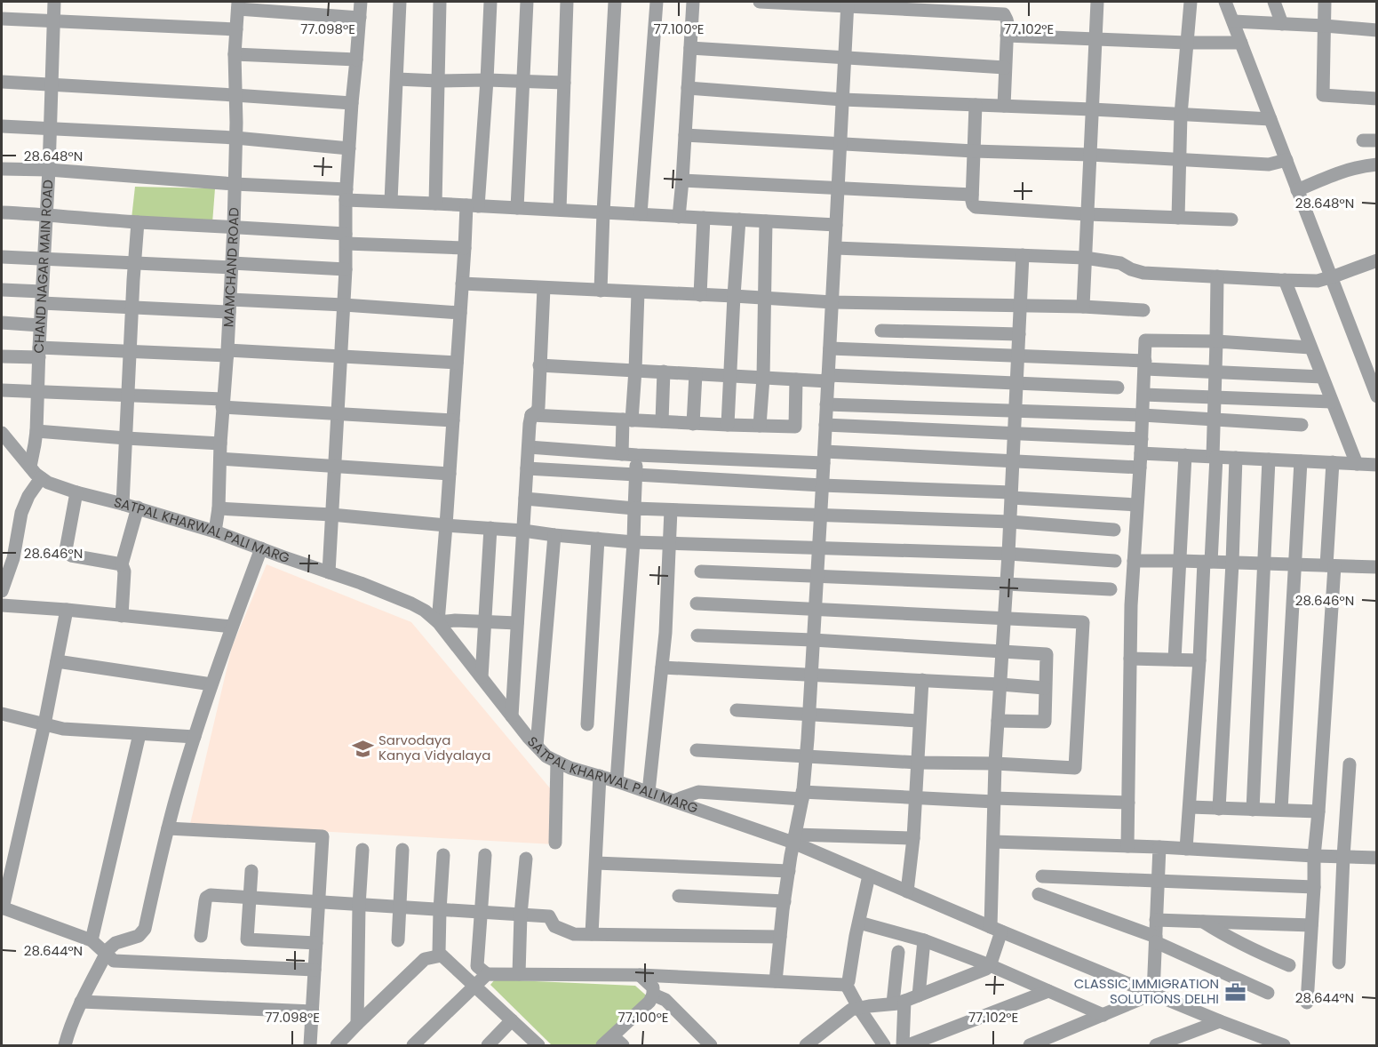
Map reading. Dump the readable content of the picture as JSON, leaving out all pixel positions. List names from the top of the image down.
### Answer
{
  "streets": {
    "street": ["CHAND NAGAR MAIN ROAD", "MAMCHAND ROAD", "SATPAL KHARWAL PALI MARG"]
  },
  "crossings": [
    ["CHAND NAGAR MAIN ROAD", "SATPAL KHARWAL PALI MARG"],
    ["MAMCHAND ROAD", "SATPAL KHARWAL PALI MARG"]
  ],
  "places": {
    "school or university": ["Sarvodaya Kanya Vidyalaya"],
    "office": ["CLASSIC IMMIGRATION SOLUTIONS DELHI"]
  },
  "coordinates": [
    "77.098°E",
    "77.100°E",
    "77.102°E",
    "28.648°N",
    "28.646°N",
    "28.644°N"
  ]
}
